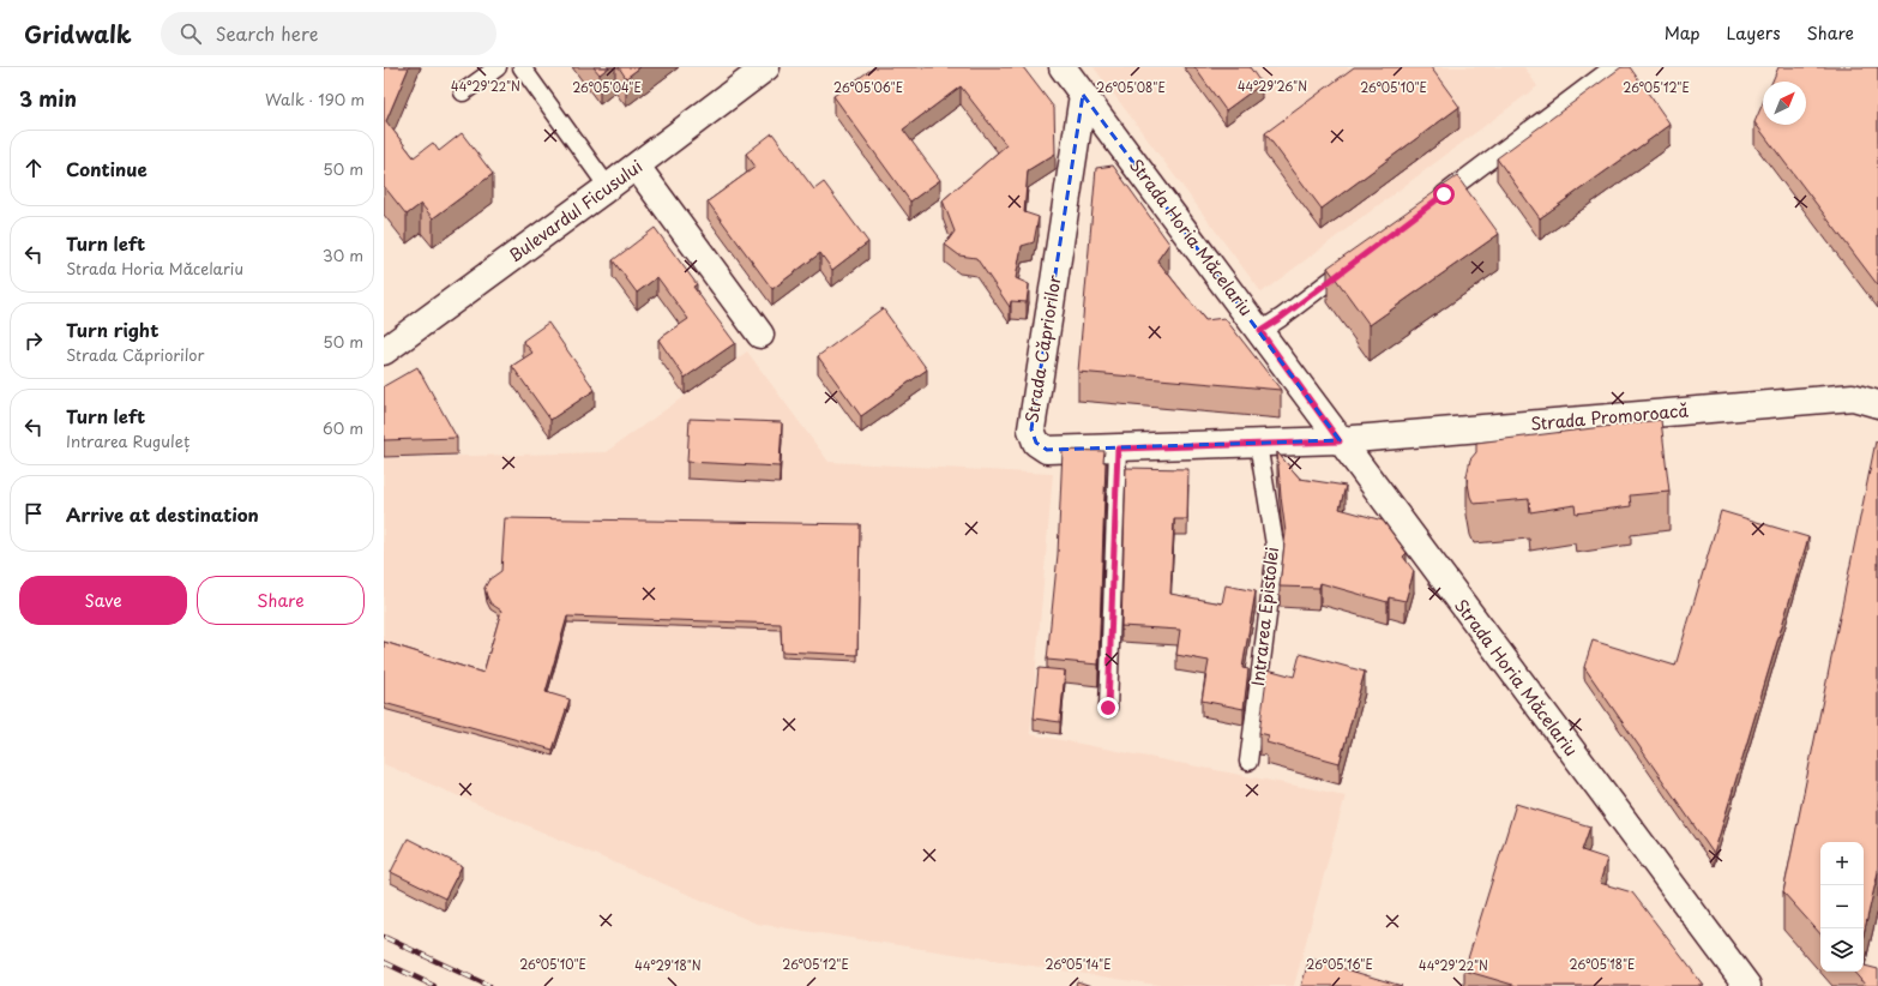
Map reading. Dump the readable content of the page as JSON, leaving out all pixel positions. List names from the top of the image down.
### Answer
{
  "streets": {
    "street": [
      "Bulevardul Ficusului",
      "Strada Horia Măcelariu",
      "Strada Căpriorilor",
      "Strada Promoroacă"
    ],
    "lane": ["Intrarea Epistolei"]
  },
  "crossings": [
    ["Strada Horia Măcelariu", "Strada Căpriorilor"],
    ["Strada Horia Măcelariu", "Strada Promoroacă"],
    ["Strada Căpriorilor", "Strada Promoroacă"],
    ["Strada Căpriorilor", "Intrarea Epistolei"]
  ],
  "north": "top right",
  "page": {
    "header": "Gridwalk",
    "search": "Search here",
    "nav": ["Map", "Layers", "Share"],
    "heading": ["3 min", "Walk · 190 m"],
    "list": [
      ["Continue", "50 m"],
      ["Turn left", "Strada Horia Măcelariu", "30 m"],
      ["Turn right", "Strada Căpriorilor", "50 m"],
      ["Turn left", "Intrarea Ruguleț", "60 m"],
      "Arrive at destination"
    ],
    "buttons": ["Save", "Share"],
    "map_buttons": ["+", "−"]
  },
  "coordinates": [
    "44°29'22\"N",
    "44°29'26\"N",
    "26°05'04\"E",
    "26°05'06\"E",
    "26°05'08\"E",
    "26°05'10\"E",
    "26°05'12\"E",
    "26°05'14\"E",
    "26°05'16\"E",
    "26°05'18\"E",
    "44°29'18\"N"
  ]
}
